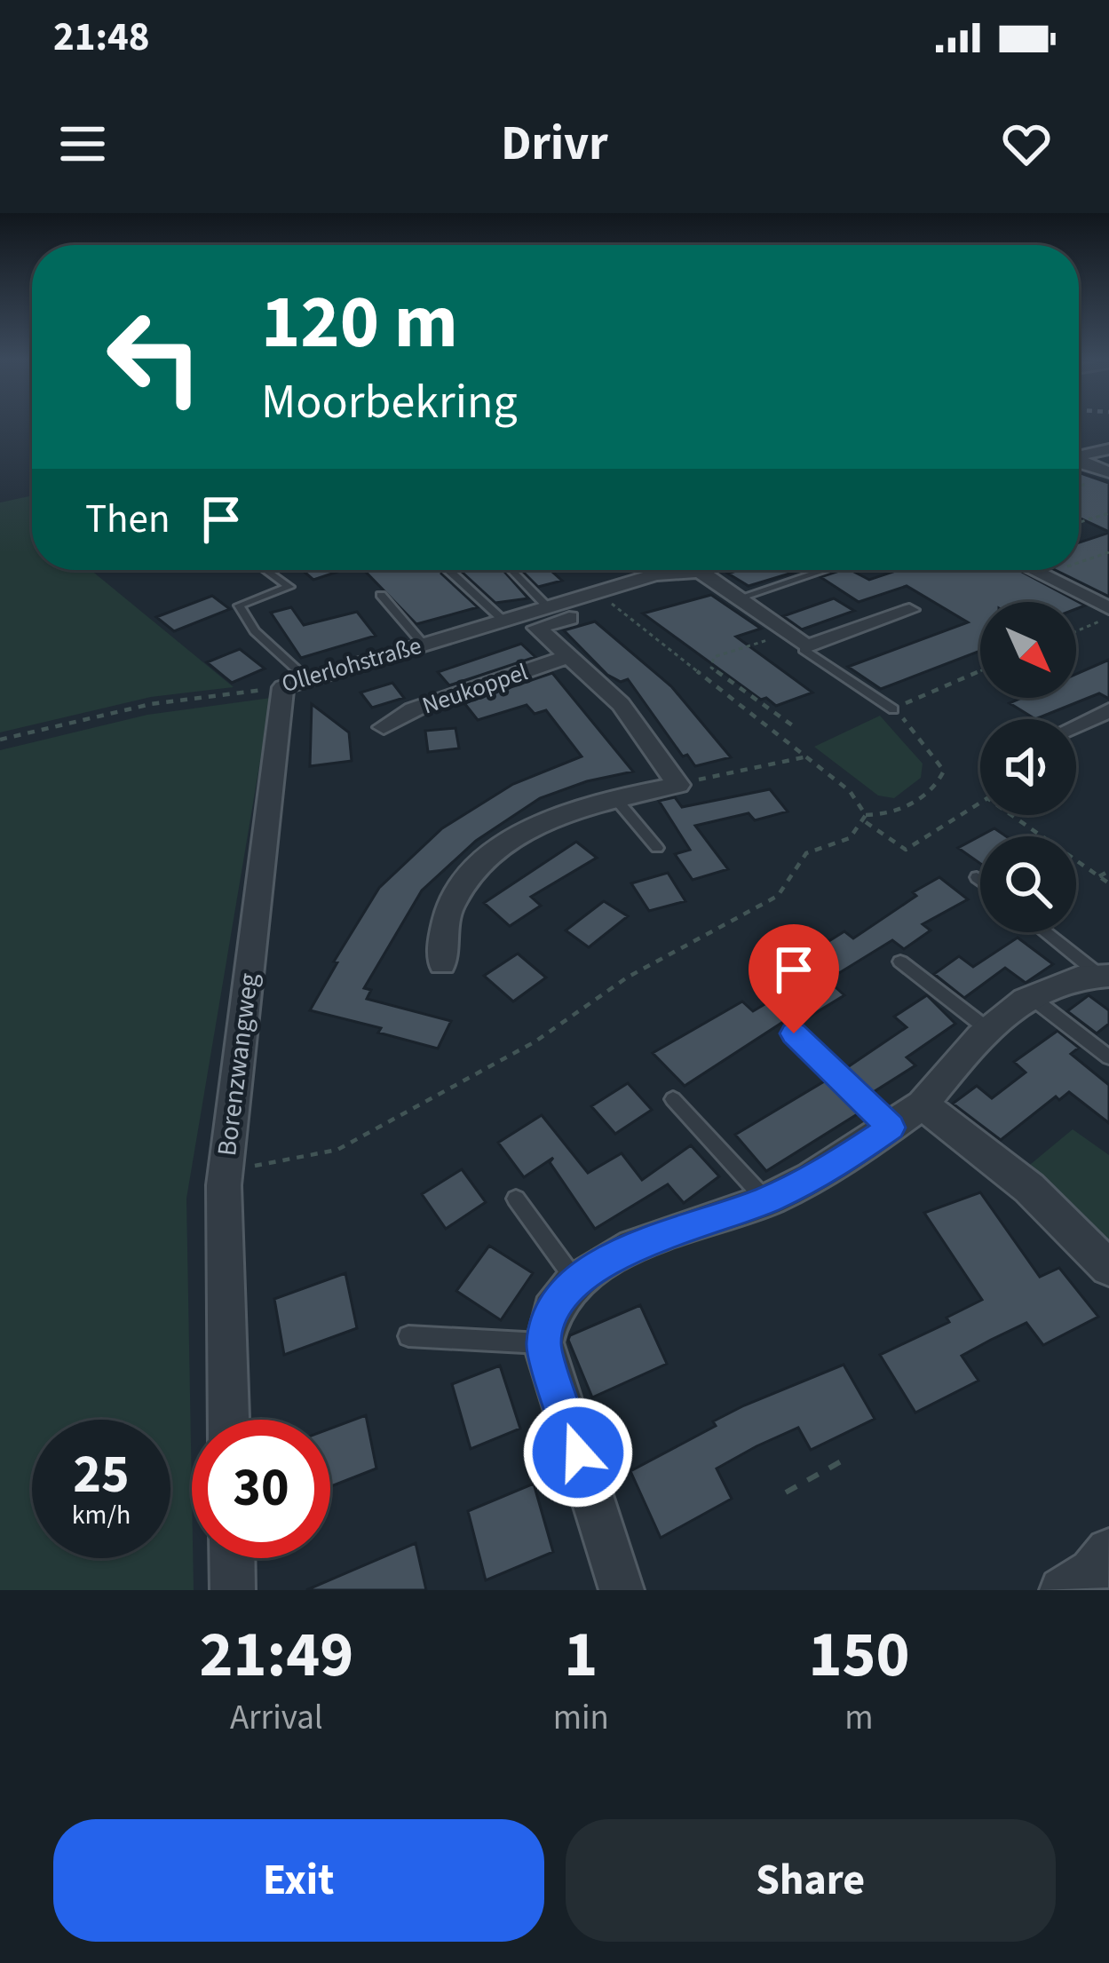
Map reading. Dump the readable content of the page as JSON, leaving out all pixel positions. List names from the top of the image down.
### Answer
{
  "streets": {
    "street": ["Ollerlohstraße", "Neukoppel", "Borenzwangweg"]
  },
  "crossings": [
    ["Ollerlohstraße", "Borenzwangweg"]
  ],
  "north": "bottom right",
  "page": {
    "status": "21:48",
    "header": "Drivr",
    "turn": ["120 m", "Moorbekring"],
    "then": "Then",
    "speed": "25 km/h",
    "limit": "30",
    "eta": [
      "21:49",
      "Arrival",
      "1",
      "min",
      "150",
      "m"
    ],
    "buttons": ["Exit", "Share"]
  }
}
